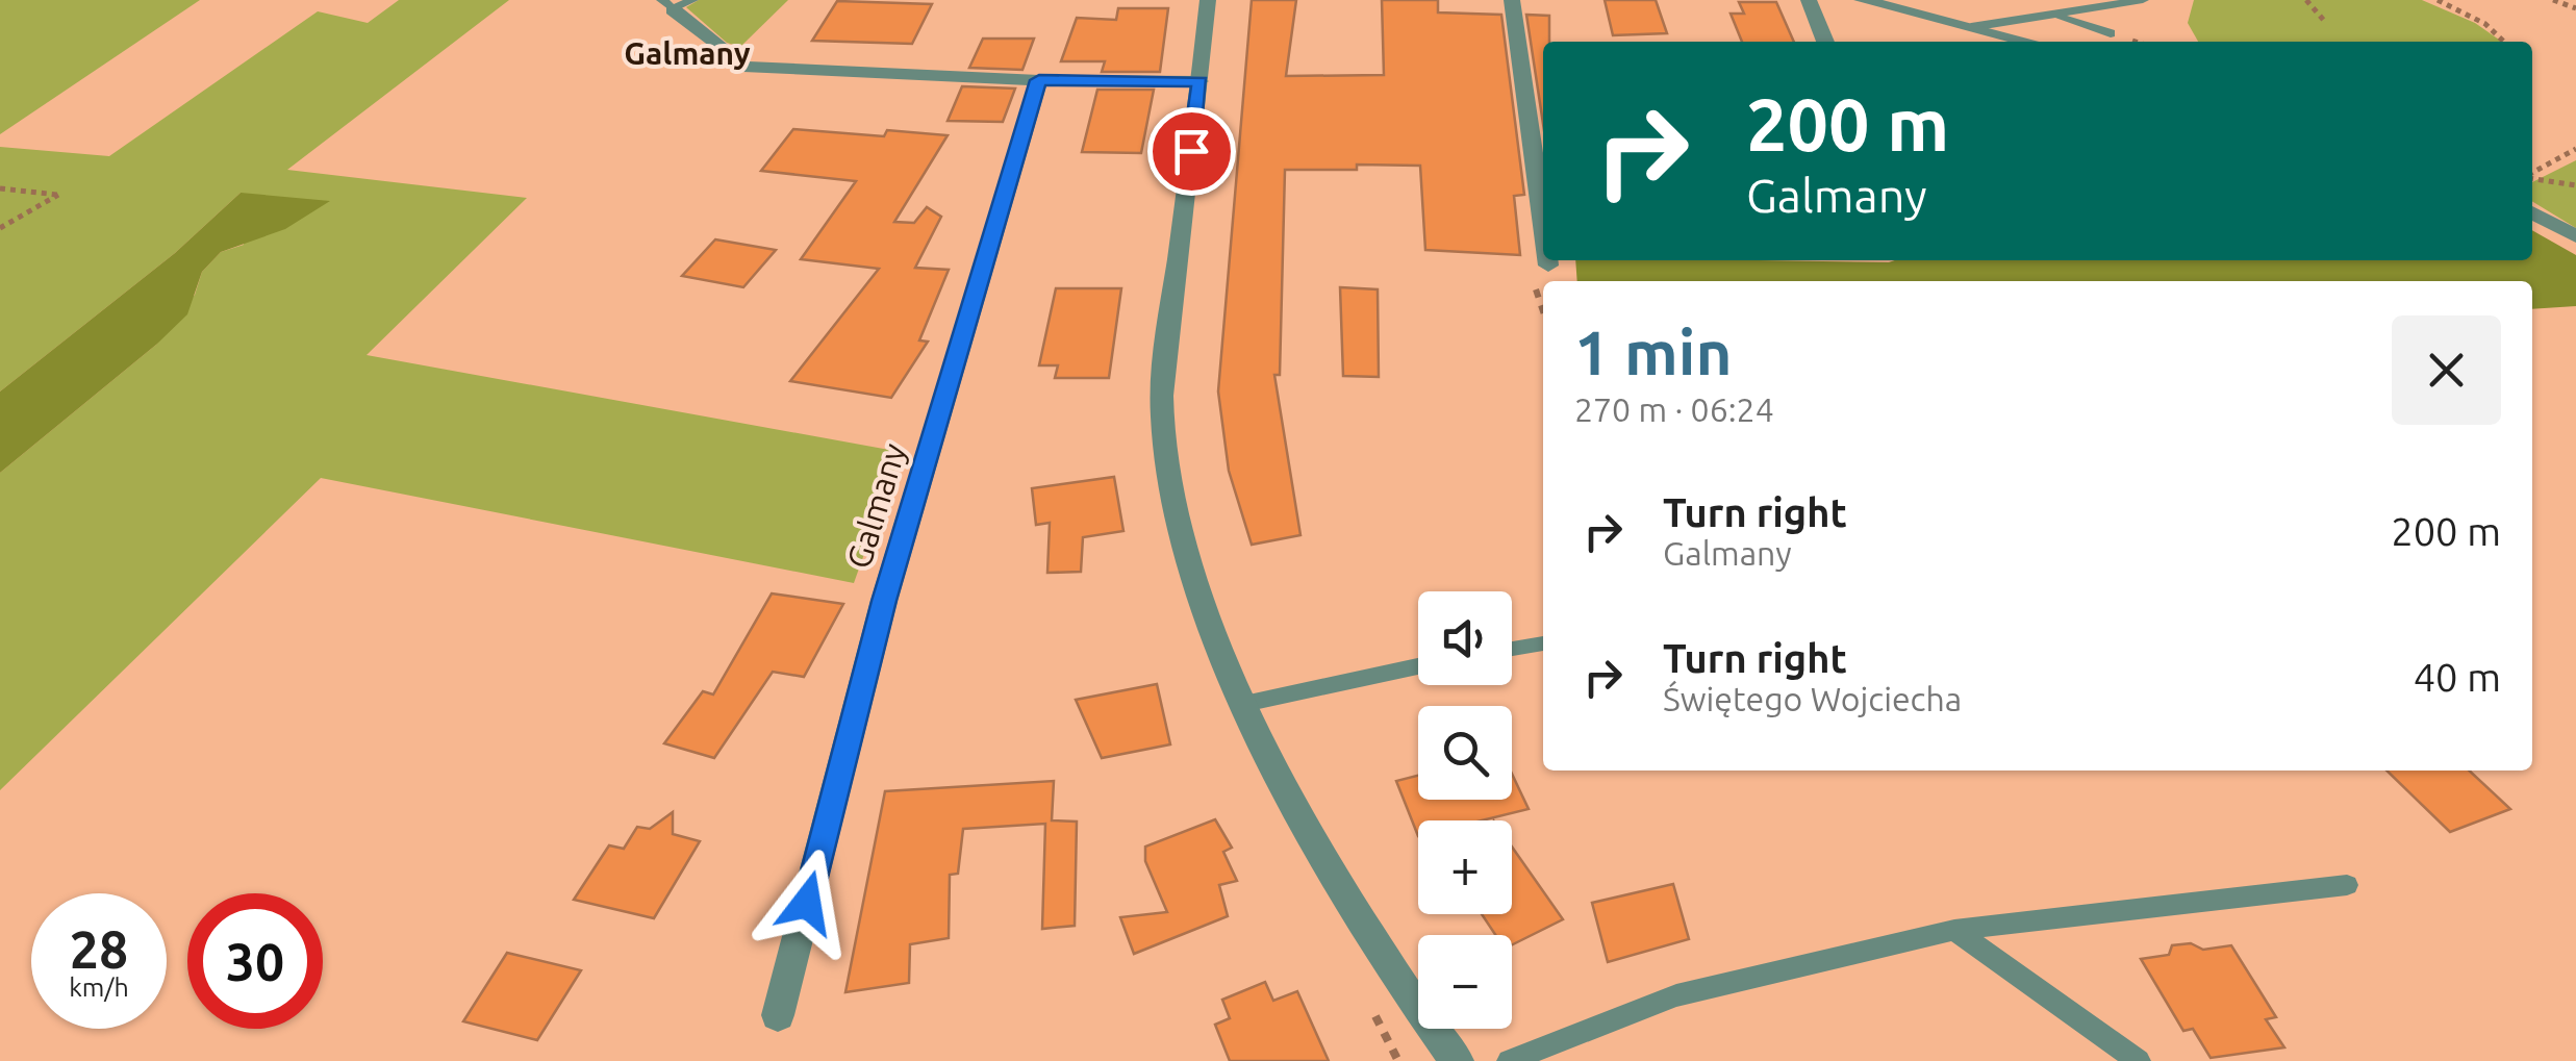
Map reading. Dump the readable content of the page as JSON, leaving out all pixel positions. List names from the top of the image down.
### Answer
{
  "streets": {
    "street": ["Galmany"]
  },
  "districts": ["Galmany"],
  "page": {
    "turn": ["200 m", "Galmany"],
    "heading": ["1 min", "270 m · 06:24"],
    "list": [
      {
        "name": "Turn right",
        "note": "Galmany",
        "value": "200 m"
      },
      {
        "name": "Turn right",
        "note": "Świętego Wojciecha",
        "value": "40 m"
      }
    ],
    "map_buttons": ["+", "−"],
    "speed": "28 km/h",
    "limit": "30"
  }
}
